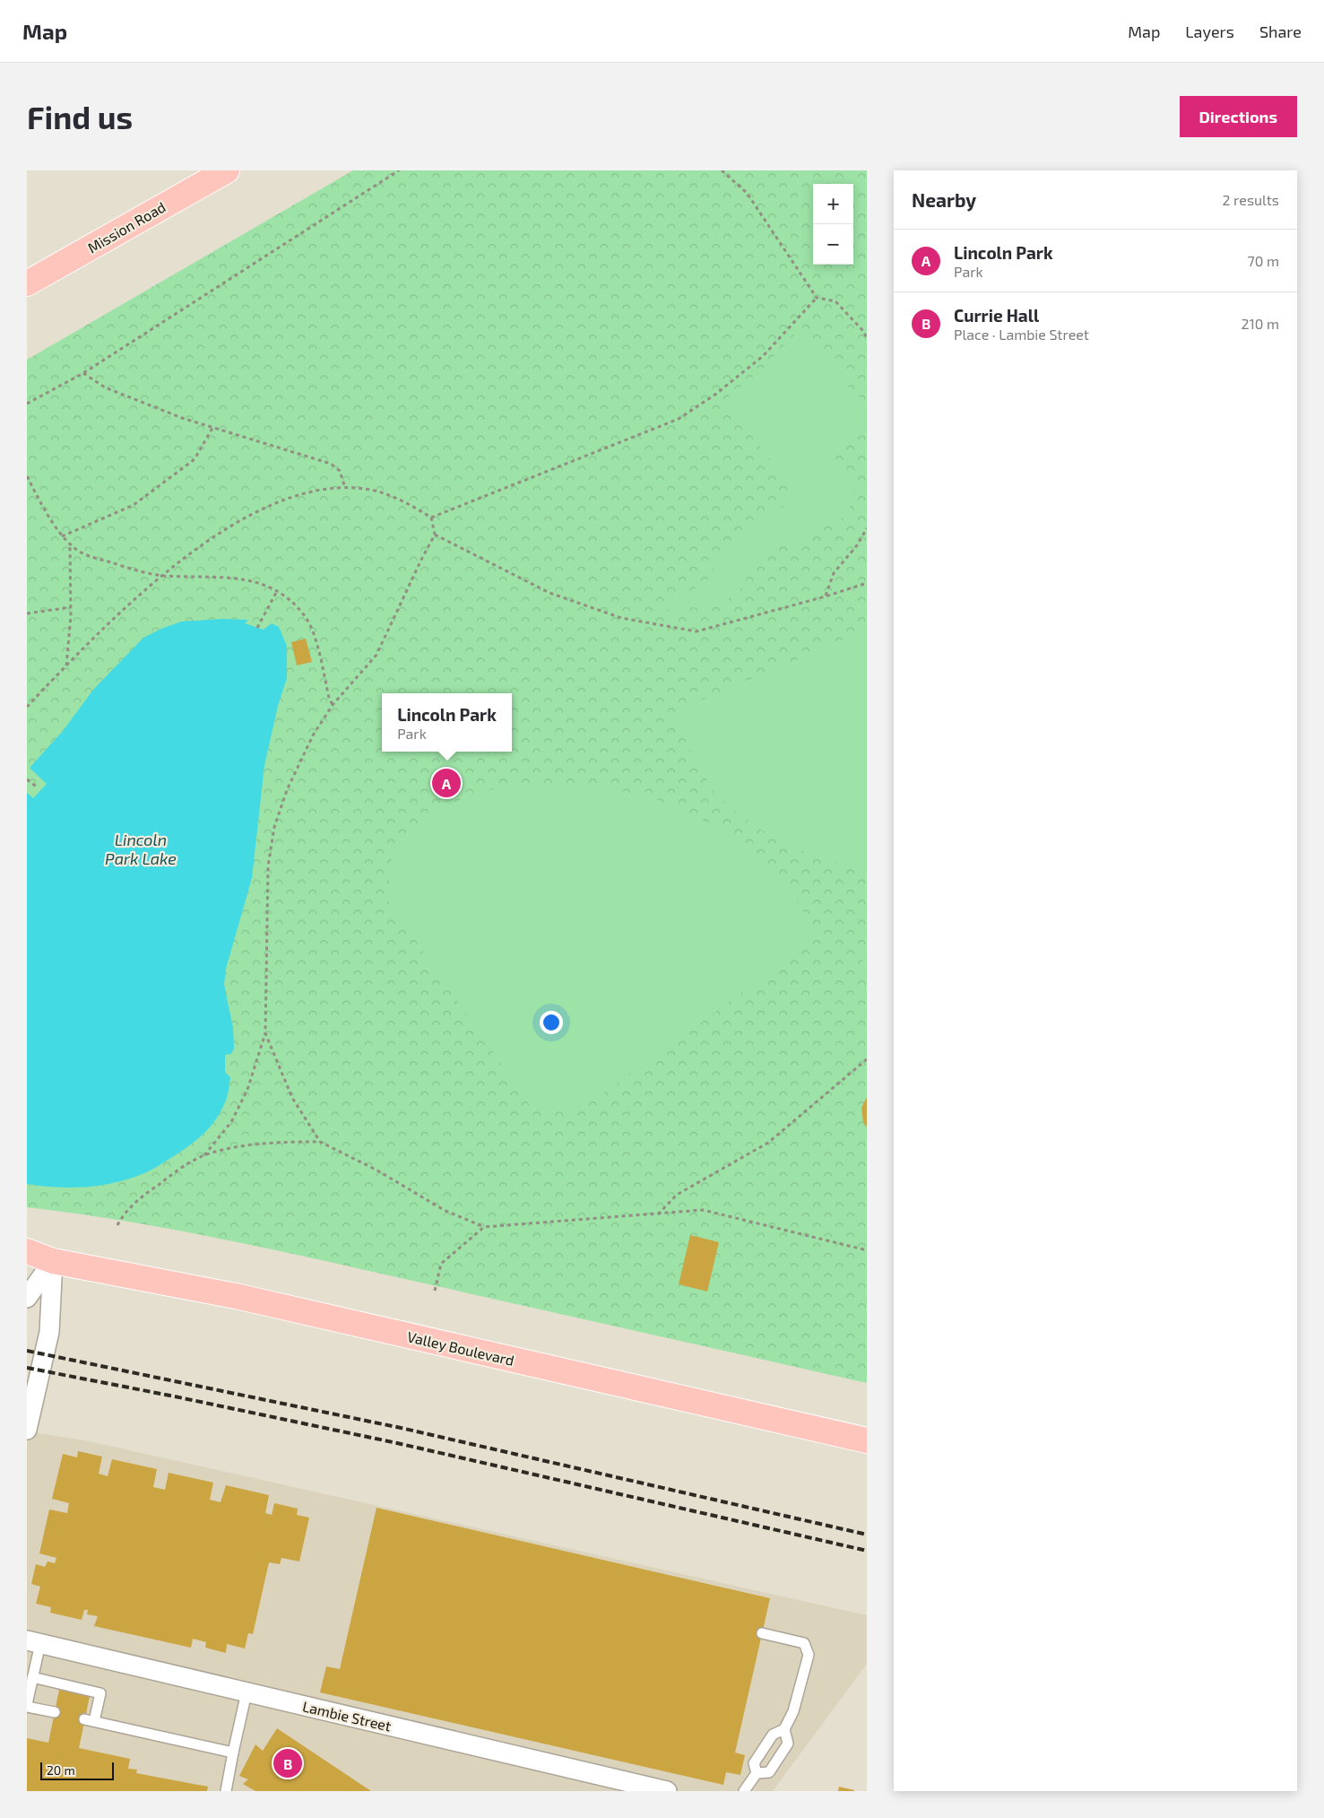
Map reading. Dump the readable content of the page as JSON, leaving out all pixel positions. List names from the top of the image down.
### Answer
{
  "streets": {
    "main road": ["Mission Road", "Valley Boulevard"],
    "street": ["Lambie Street"]
  },
  "water": ["Lincoln Park Lake"],
  "scale_bar": "20 m",
  "page": {
    "header": "Map",
    "nav": ["Map", "Layers", "Share"],
    "buttons": "Directions",
    "title": "Find us",
    "heading": ["Nearby", "2 results"],
    "map_buttons": ["+", "−"],
    "list": [
      {
        "mark": "A",
        "name": "Lincoln Park",
        "note": "Park",
        "value": "70 m"
      },
      {
        "mark": "B",
        "name": "Currie Hall",
        "note": "Place · Lambie Street",
        "value": "210 m"
      }
    ],
    "popup": ["Lincoln Park", "Park"],
    "pins": ["A", "B"],
    "scale": "20 m"
  }
}
